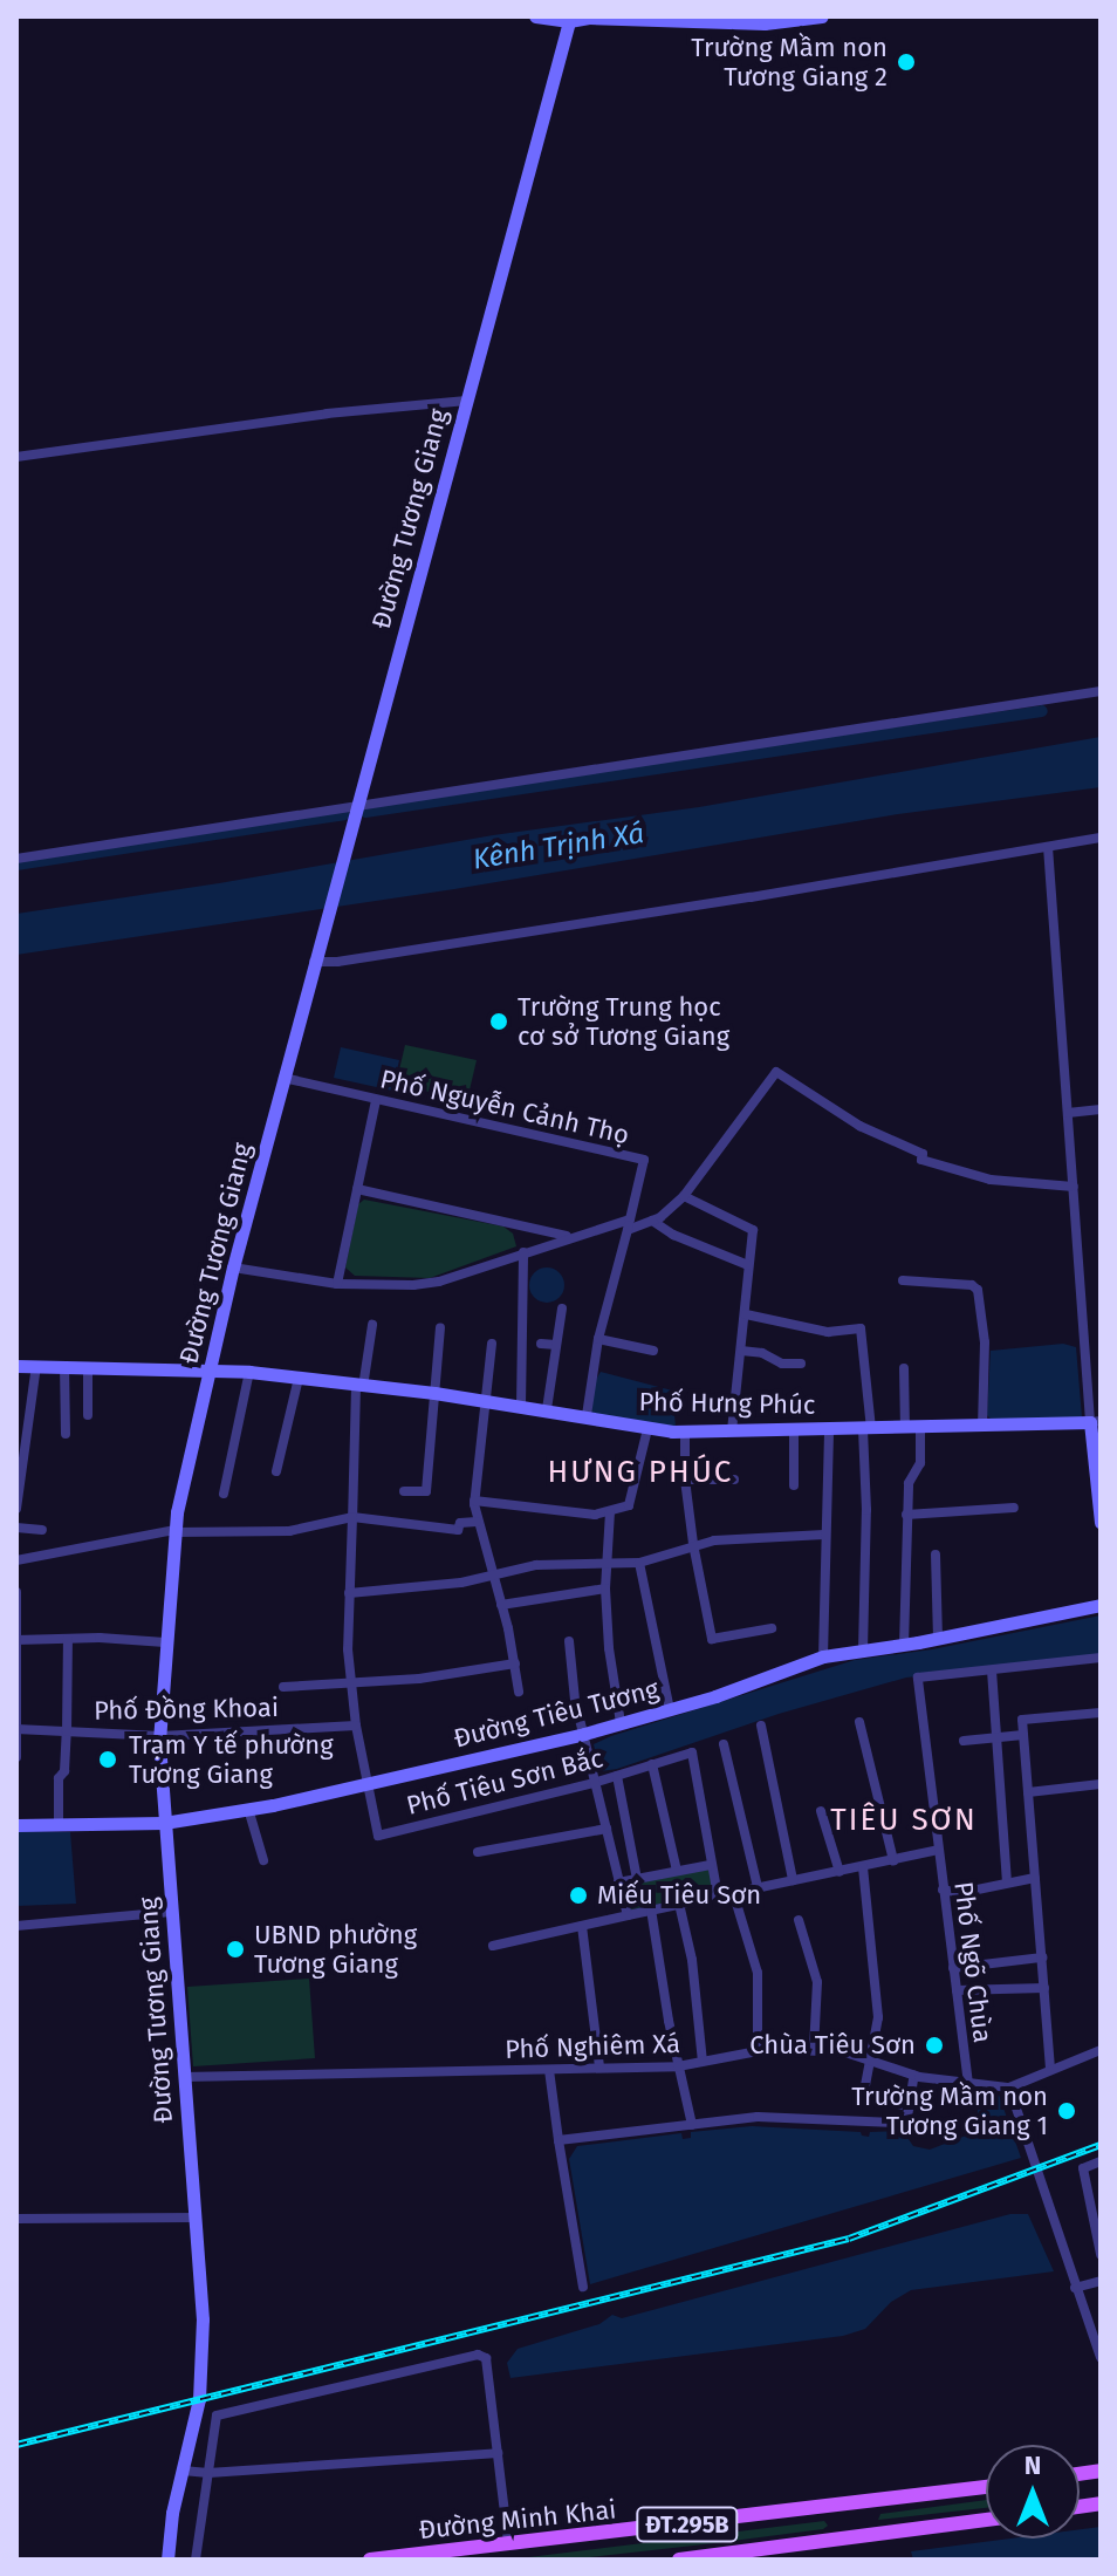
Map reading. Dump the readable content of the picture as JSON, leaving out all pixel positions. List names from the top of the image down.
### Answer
{
  "streets": {
    "main road": [
      "Đường Tương Giang",
      "Phố Hưng Phúc",
      "Đường Tiêu Tương",
      "Đường Minh Khai",
      "ĐT.295B"
    ],
    "street": [
      "Phố Nguyễn Cảnh Thọ",
      "Phố Đồng Khoai",
      "Phố Tiêu Sơn Bắc",
      "Phố Ngõ Chùa",
      "Phố Nghiêm Xá"
    ]
  },
  "crossings": [
    ["Đường Tương Giang", "Phố Nguyễn Cảnh Thọ"],
    ["Đường Tương Giang", "Phố Hưng Phúc"],
    ["Đường Tương Giang", "Phố Đồng Khoai"],
    ["Đường Tương Giang", "Đường Tiêu Tương"],
    ["Đường Tương Giang", "Phố Nghiêm Xá"],
    ["Đường Tiêu Tương", "Phố Tiêu Sơn Bắc"],
    ["Phố Ngõ Chùa", "Phố Nghiêm Xá"]
  ],
  "districts": ["HƯNG PHÚC", "TIÊU SƠN"],
  "water": ["Kênh Trịnh Xá"],
  "places": [
    "Trường Mầm non Tương Giang 2",
    "Trường Trung học cơ sở Tương Giang",
    "Trạm Y tế phường Tương Giang",
    "Miếu Tiêu Sơn",
    "UBND phường Tương Giang",
    "Chùa Tiêu Sơn",
    "Trường Mầm non Tương Giang 1"
  ],
  "north": "top"
}
